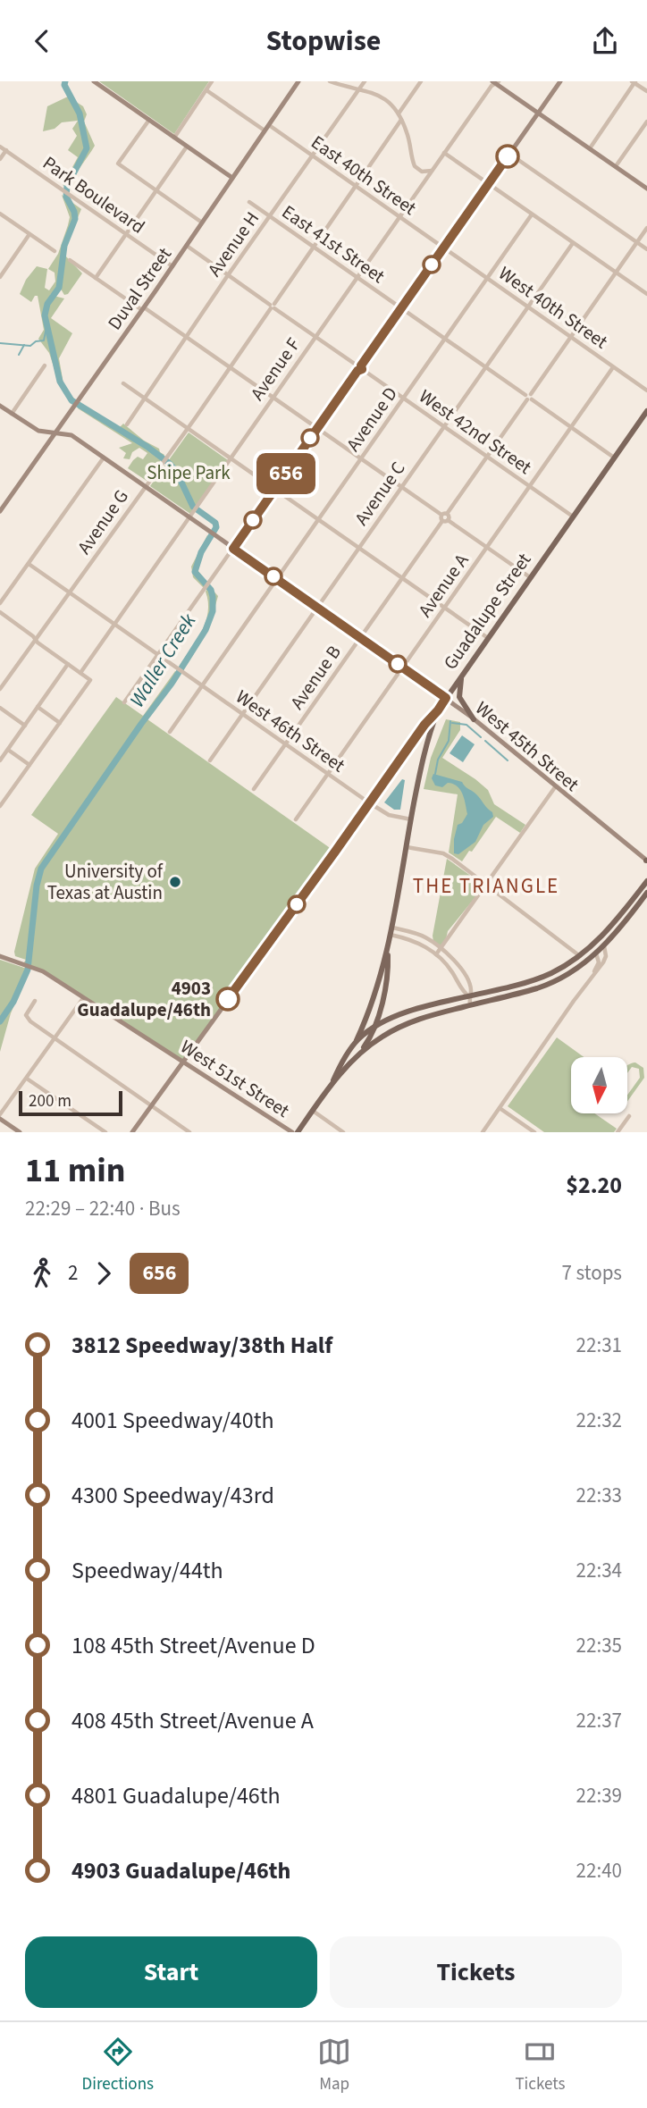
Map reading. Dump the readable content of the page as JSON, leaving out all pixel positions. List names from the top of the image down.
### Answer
{
  "streets": {
    "main road": ["Guadalupe Street"],
    "street": [
      "East 40th Street",
      "Park Boulevard",
      "Avenue H",
      "East 41st Street",
      "Duval Street",
      "West 40th Street",
      "Avenue F",
      "Avenue D",
      "West 42nd Street",
      "Avenue C",
      "Avenue G",
      "Avenue A",
      "Avenue B",
      "West 46th Street",
      "West 45th Street",
      "West 51st Street"
    ]
  },
  "crossings": [
    ["East 40th Street", "Avenue H"],
    ["East 40th Street", "Duval Street"],
    ["East 40th Street", "West 40th Street"],
    ["East 40th Street", "Avenue F"],
    ["East 40th Street", "Avenue G"],
    ["Park Boulevard", "Duval Street"],
    ["Avenue H", "East 41st Street"],
    ["Avenue H", "West 42nd Street"],
    ["East 41st Street", "Avenue F"],
    ["East 41st Street", "Avenue D"],
    ["East 41st Street", "Avenue C"],
    ["East 41st Street", "Avenue G"],
    ["East 41st Street", "Avenue A"],
    ["East 41st Street", "Guadalupe Street"],
    ["East 41st Street", "Avenue B"],
    ["Duval Street", "West 42nd Street"],
    ["West 40th Street", "Avenue D"],
    ["West 40th Street", "Avenue C"],
    ["West 40th Street", "Avenue A"],
    ["West 40th Street", "Avenue B"],
    ["Avenue F", "West 42nd Street"],
    ["Avenue F", "West 46th Street"],
    ["Avenue F", "West 45th Street"],
    ["Avenue D", "West 42nd Street"],
    ["Avenue D", "West 46th Street"],
    ["Avenue D", "West 45th Street"],
    ["West 42nd Street", "Avenue C"],
    ["West 42nd Street", "Avenue G"],
    ["West 42nd Street", "Avenue A"],
    ["West 42nd Street", "Guadalupe Street"],
    ["West 42nd Street", "Avenue B"],
    ["Avenue C", "West 46th Street"],
    ["Avenue C", "West 45th Street"],
    ["Avenue G", "West 46th Street"],
    ["Avenue G", "West 45th Street"],
    ["Avenue A", "West 46th Street"],
    ["Avenue A", "West 45th Street"],
    ["Guadalupe Street", "West 46th Street"],
    ["Guadalupe Street", "West 45th Street"],
    ["Guadalupe Street", "West 51st Street"],
    ["Avenue B", "West 46th Street"],
    ["Avenue B", "West 45th Street"]
  ],
  "districts": ["THE TRIANGLE"],
  "water": ["Waller Creek"],
  "parks": ["Shipe Park"],
  "places": ["University of Texas at Austin", "4903 Guadalupe/46th"],
  "lines": ["bus line 656"],
  "scale_bar": "200 m",
  "north": "bottom",
  "page": {
    "header": "Stopwise",
    "on_map": "656",
    "scale": "200 m",
    "heading": ["11 min", "22:29 – 22:40 · Bus", "$2.20"],
    "legs": ["2", "656", "7 stops"],
    "list": [
      {
        "name": "3812 Speedway/38th Half",
        "value": "22:31"
      },
      {
        "name": "4001 Speedway/40th",
        "value": "22:32"
      },
      {
        "name": "4300 Speedway/43rd",
        "value": "22:33"
      },
      {
        "name": "Speedway/44th",
        "value": "22:34"
      },
      {
        "name": "108 45th Street/Avenue D",
        "value": "22:35"
      },
      {
        "name": "408 45th Street/Avenue A",
        "value": "22:37"
      },
      {
        "name": "4801 Guadalupe/46th",
        "value": "22:39"
      },
      {
        "name": "4903 Guadalupe/46th",
        "value": "22:40"
      }
    ],
    "buttons": ["Start", "Tickets"],
    "tabs": ["Directions", "Map", "Tickets"]
  }
}
